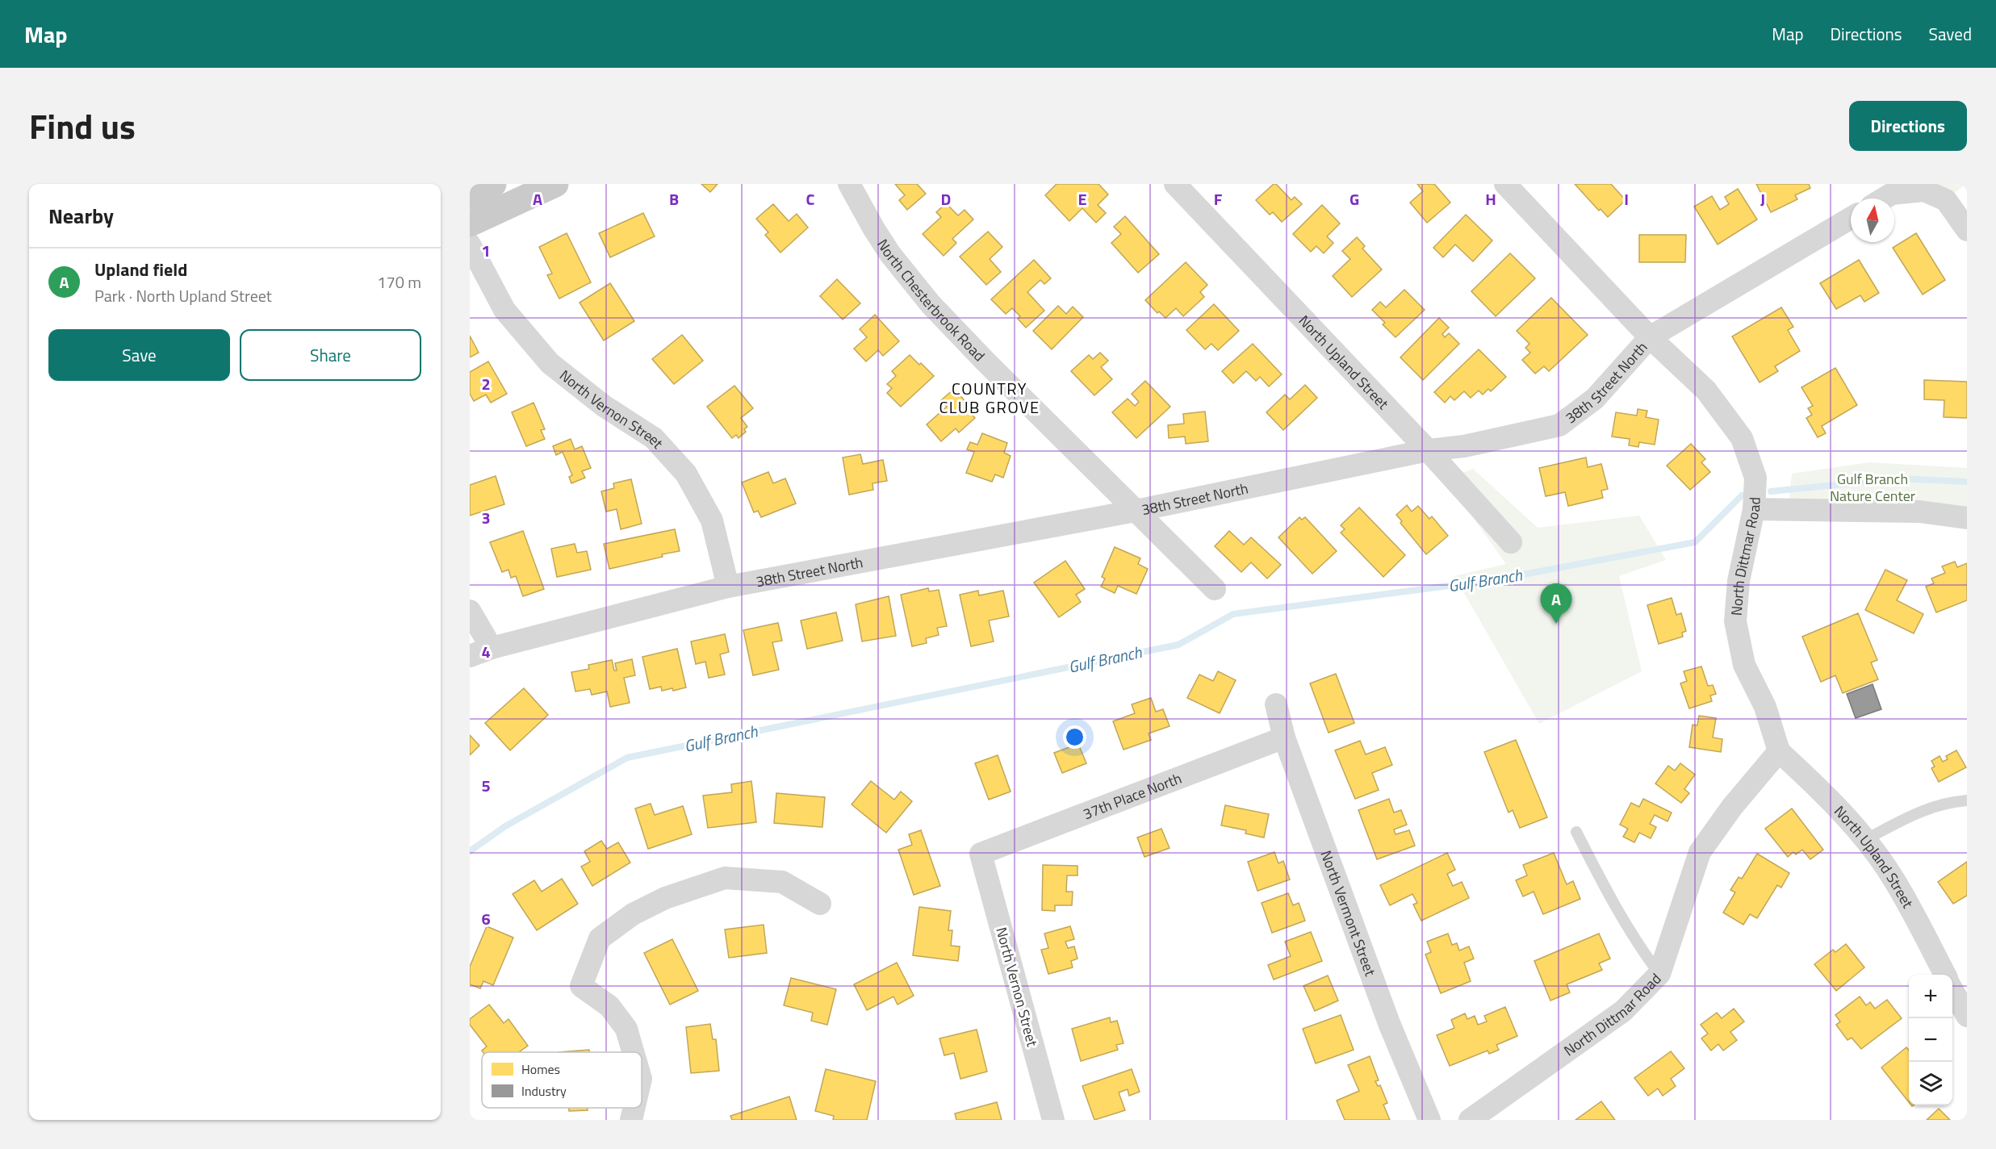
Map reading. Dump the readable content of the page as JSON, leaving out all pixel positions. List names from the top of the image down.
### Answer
{
  "streets": {
    "street": [
      "North Chesterbrook Road",
      "North Upland Street",
      "38th Street North",
      "North Vernon Street",
      "North Dittmar Road",
      "37th Place North",
      "North Vermont Street"
    ]
  },
  "crossings": [
    ["North Chesterbrook Road", "38th Street North"],
    ["North Upland Street", "38th Street North"],
    ["North Upland Street", "North Dittmar Road"],
    ["38th Street North", "North Vernon Street"],
    ["38th Street North", "North Dittmar Road"],
    ["North Vernon Street", "37th Place North"],
    ["37th Place North", "North Vermont Street"]
  ],
  "districts": ["COUNTRY CLUB GROVE"],
  "water": ["Gulf Branch"],
  "parks": ["Gulf Branch Nature Center"],
  "legend": ["Homes", "Industry"],
  "north": "top",
  "page": {
    "header": "Map",
    "nav": ["Map", "Directions", "Saved"],
    "title": "Find us",
    "buttons": [
      "Directions",
      ["Save", "Share"]
    ],
    "heading": "Nearby",
    "list": [
      {
        "mark": "A",
        "name": "Upland field",
        "note": "Park · North Upland Street",
        "value": "170 m"
      }
    ],
    "pins": "A",
    "map_buttons": ["+", "−"]
  },
  "grid": {
    "columns": [
      "A",
      "B",
      "C",
      "D",
      "E",
      "F",
      "G",
      "H",
      "I",
      "J"
    ],
    "rows": [
      "1",
      "2",
      "3",
      "4",
      "5",
      "6"
    ]
  }
}
